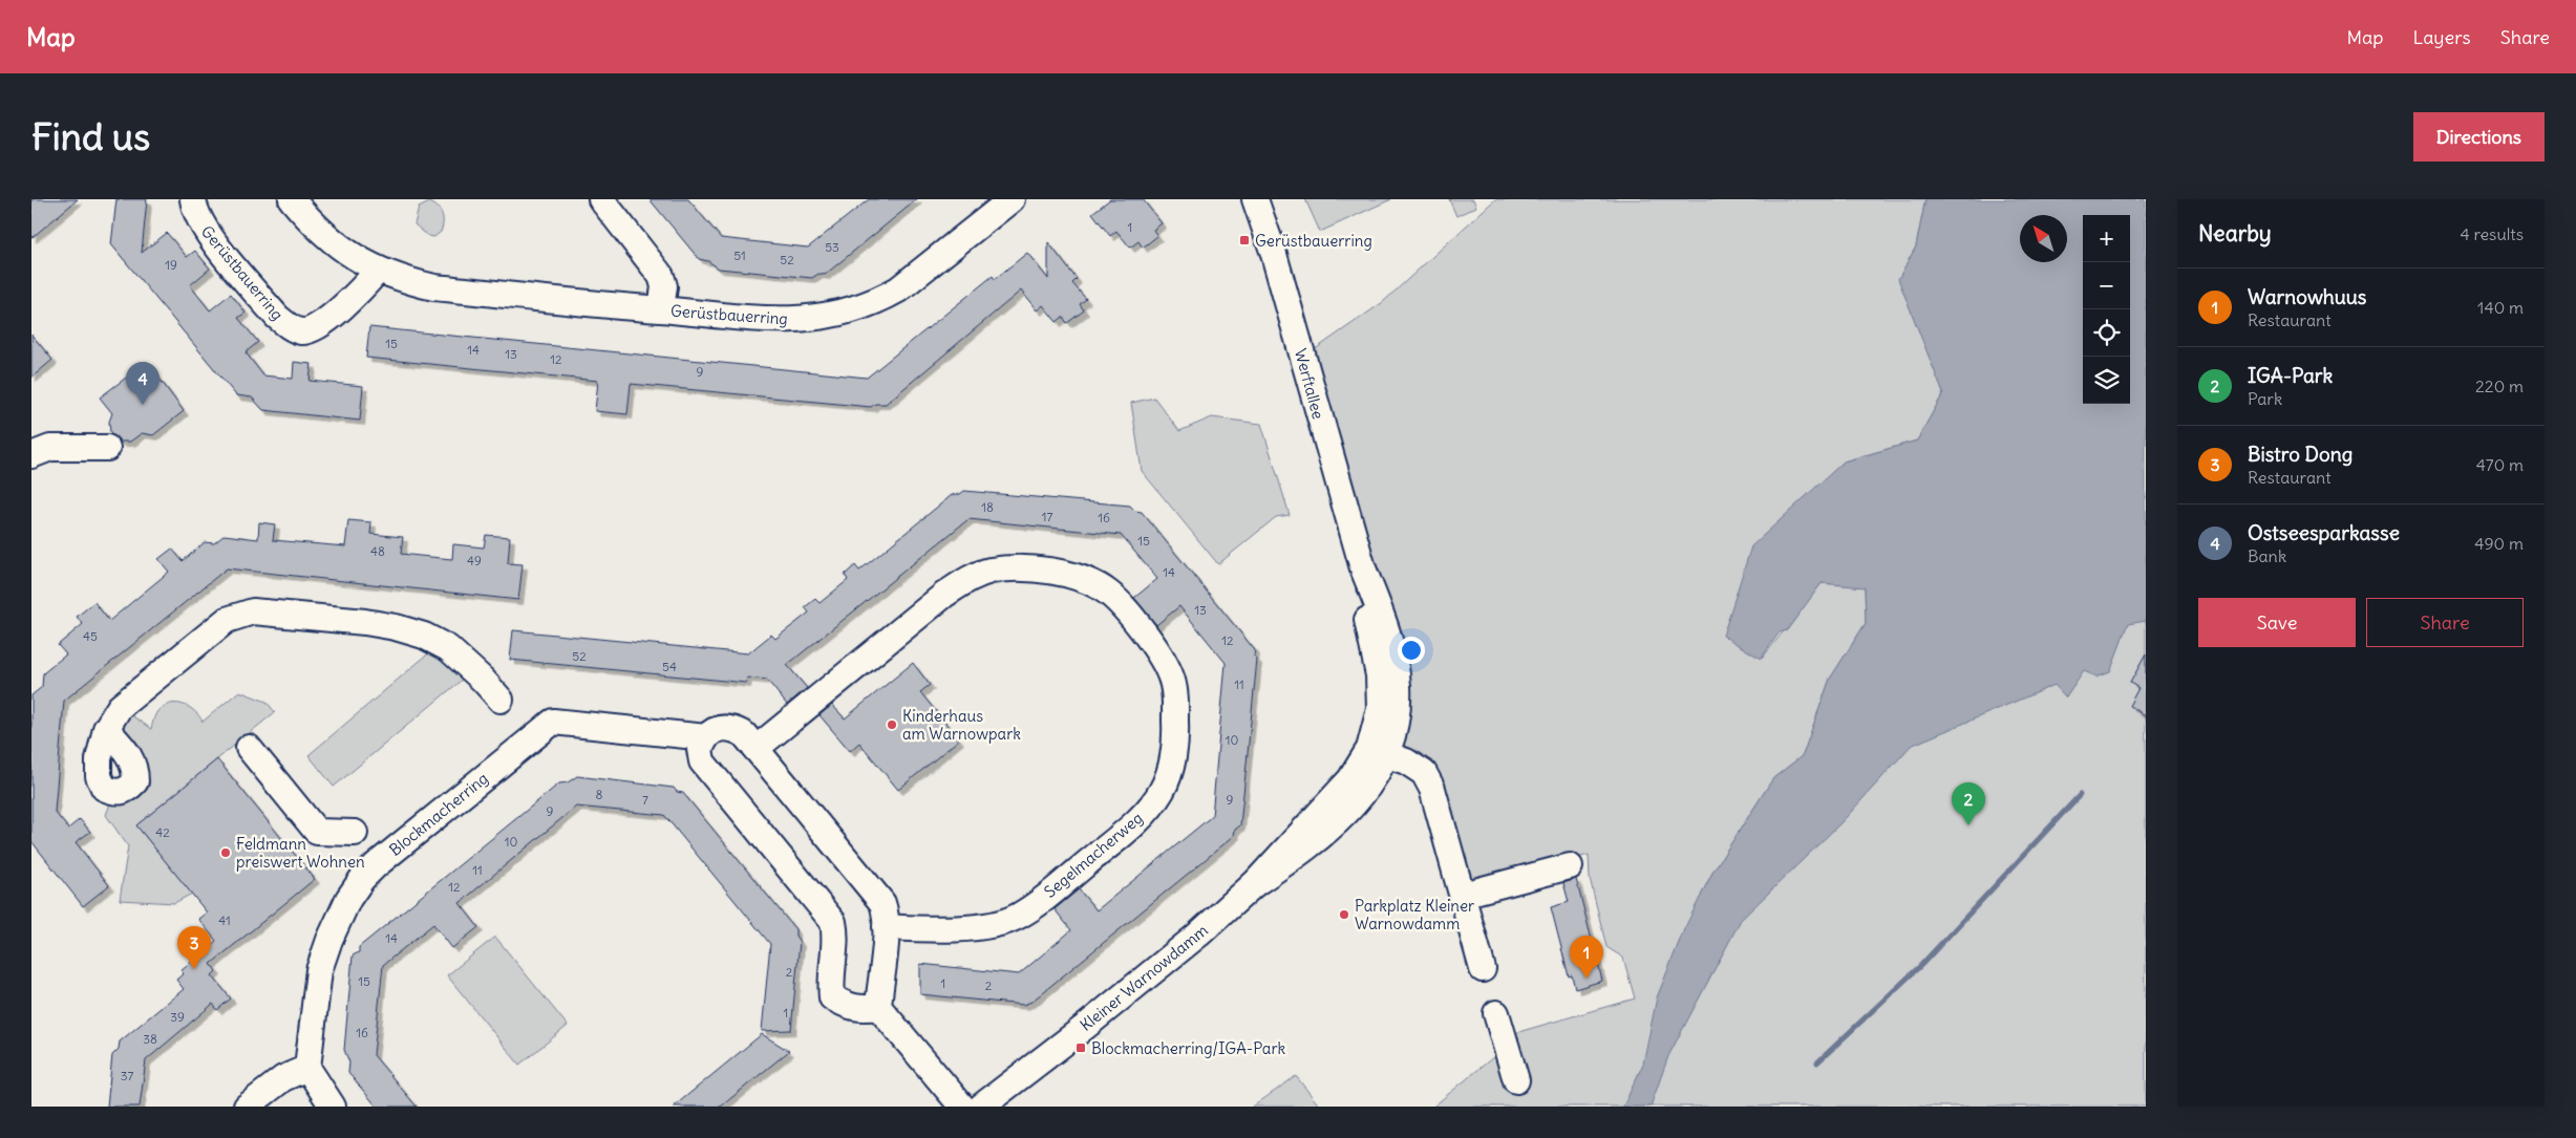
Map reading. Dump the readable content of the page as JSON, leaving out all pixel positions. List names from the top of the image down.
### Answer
{
  "streets": {
    "street": [
      "Gerüstbauerring",
      "Werftallee",
      "Blockmacherring",
      "Segelmacherweg",
      "Kleiner Warnowdamm"
    ]
  },
  "crossings": [
    ["Werftallee", "Kleiner Warnowdamm"],
    ["Blockmacherring", "Segelmacherweg"]
  ],
  "places": {
    "transit": ["Gerüstbauerring", "Blockmacherring/IGA-Park"],
    "other": ["Kinderhaus am Warnowpark", "Feldmann preiswert Wohnen", "Parkplatz Kleiner Warnowdamm"]
  },
  "house_numbers": [
    "1",
    "53",
    "51",
    "52",
    "19",
    "15",
    "14",
    "13",
    "12",
    "9",
    "18",
    "17",
    "16",
    "15",
    "48",
    "49",
    "14",
    "13",
    "45",
    "12",
    "52",
    "54",
    "11",
    "10",
    "8",
    "7",
    "9",
    "9",
    "42",
    "10",
    "11",
    "12",
    "41",
    "14",
    "2",
    "15",
    "1",
    "2",
    "1",
    "39",
    "16",
    "38",
    "37"
  ],
  "north": "top left",
  "page": {
    "header": "Map",
    "nav": ["Map", "Layers", "Share"],
    "buttons": [
      "Directions",
      ["Save", "Share"]
    ],
    "title": "Find us",
    "heading": ["Nearby", "4 results"],
    "map_buttons": ["+", "−"],
    "list": [
      {
        "mark": "1",
        "name": "Warnowhuus",
        "note": "Restaurant",
        "value": "140 m"
      },
      {
        "mark": "2",
        "name": "IGA-Park",
        "note": "Park",
        "value": "220 m"
      },
      {
        "mark": "3",
        "name": "Bistro Dong",
        "note": "Restaurant",
        "value": "470 m"
      },
      {
        "mark": "4",
        "name": "Ostseesparkasse",
        "note": "Bank",
        "value": "490 m"
      }
    ],
    "pins": [
      "4",
      "2",
      "3",
      "1"
    ]
  }
}
